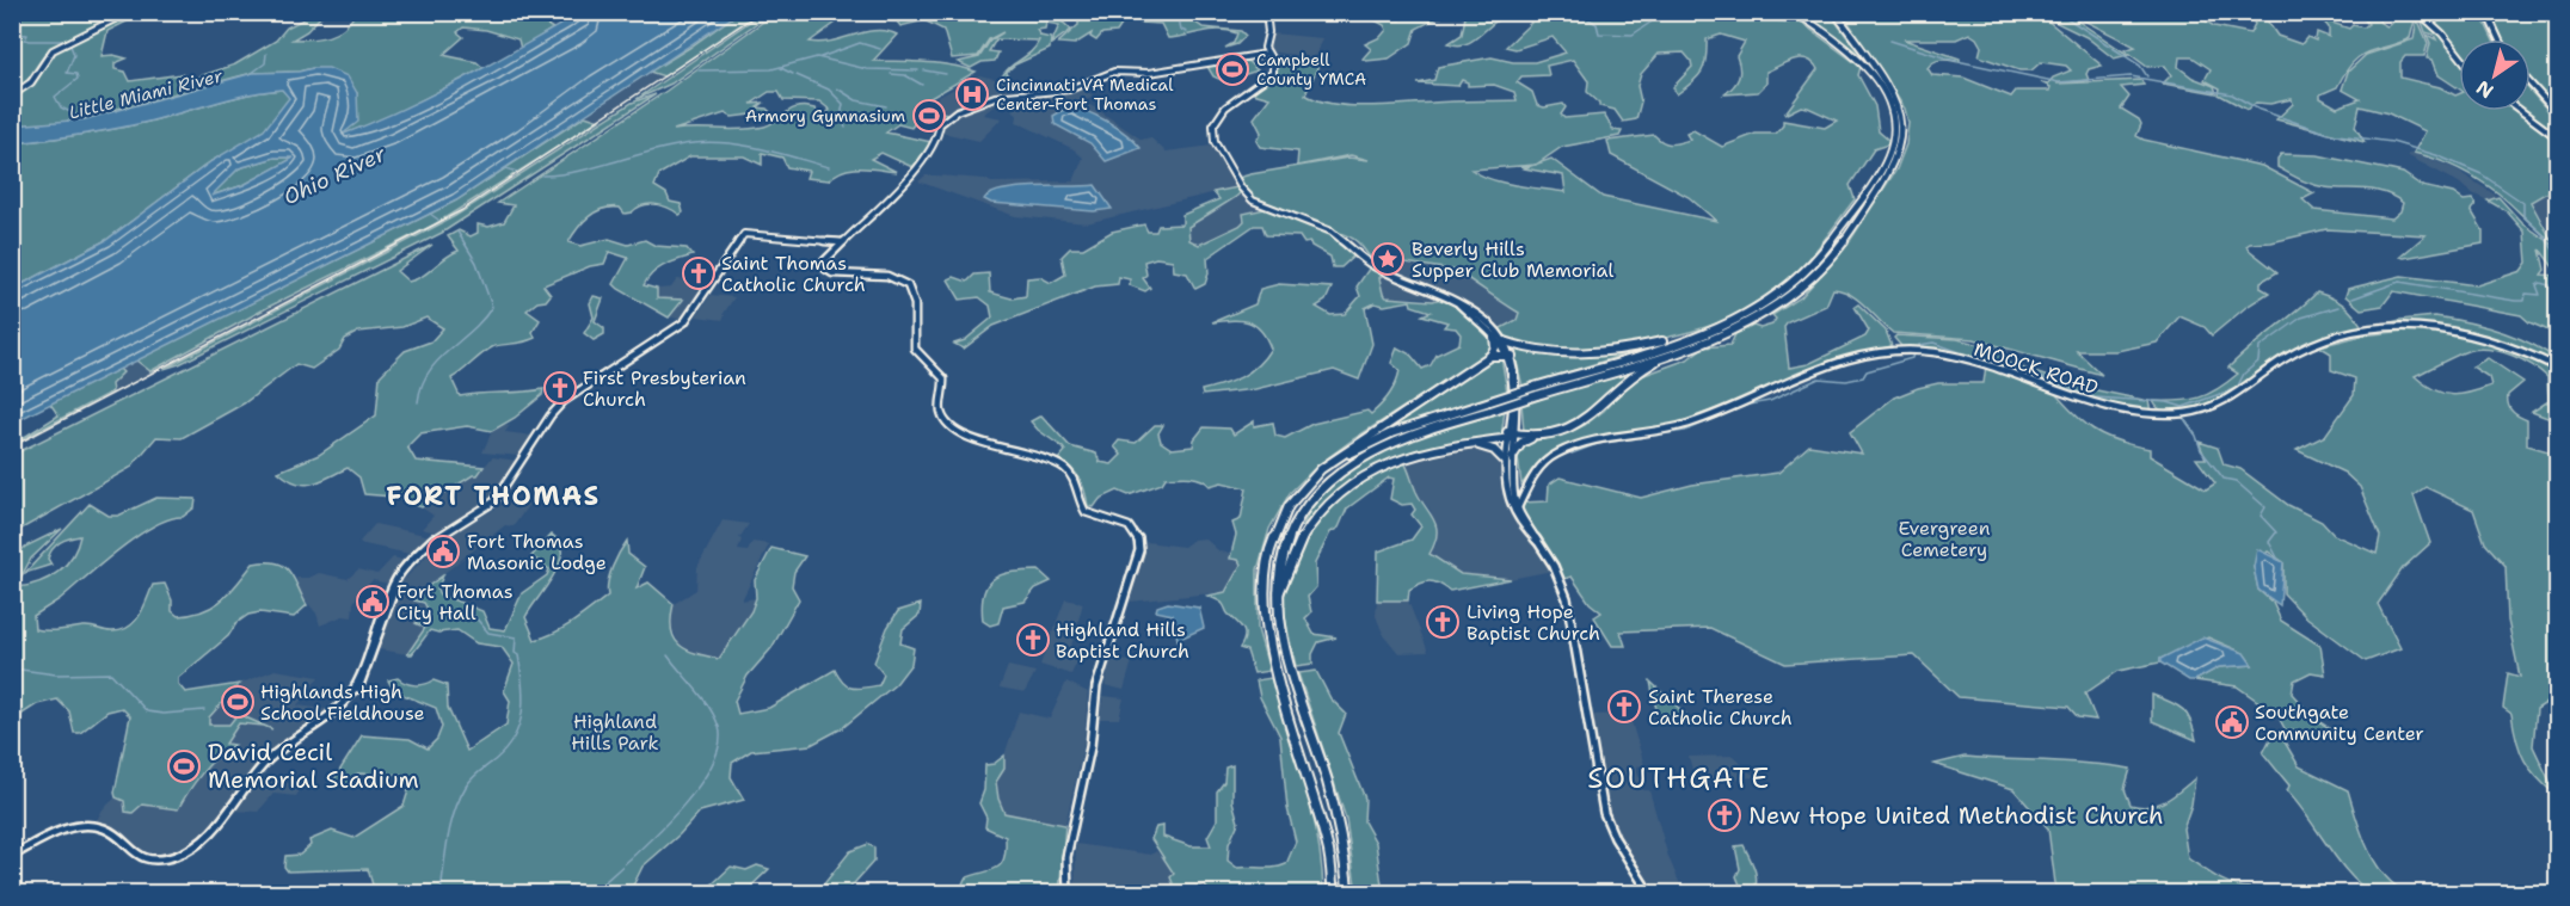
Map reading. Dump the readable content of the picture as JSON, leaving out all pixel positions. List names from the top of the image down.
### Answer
{
  "streets": {
    "main road": ["MOOCK ROAD"]
  },
  "districts": ["FORT THOMAS", "SOUTHGATE"],
  "water": ["Little Miami River", "Ohio River"],
  "parks": ["Evergreen Cemetery", "Highland Hills Park"],
  "places": {
    "sports": [
      "Campbell County YMCA",
      "Armory Gymnasium",
      "Highlands High School Fieldhouse",
      "David Cecil Memorial Stadium"
    ],
    "hospital": ["Cincinnati VA Medical Center-Fort Thomas"],
    "place": ["Beverly Hills Supper Club Memorial"],
    "church": [
      "Saint Thomas Catholic Church",
      "First Presbyterian Church",
      "Living Hope Baptist Church",
      "Highland Hills Baptist Church",
      "Saint Therese Catholic Church",
      "New Hope United Methodist Church"
    ],
    "public building": ["Fort Thomas Masonic Lodge", "Fort Thomas City Hall", "Southgate Community Center"]
  },
  "north": "bottom left"
}
